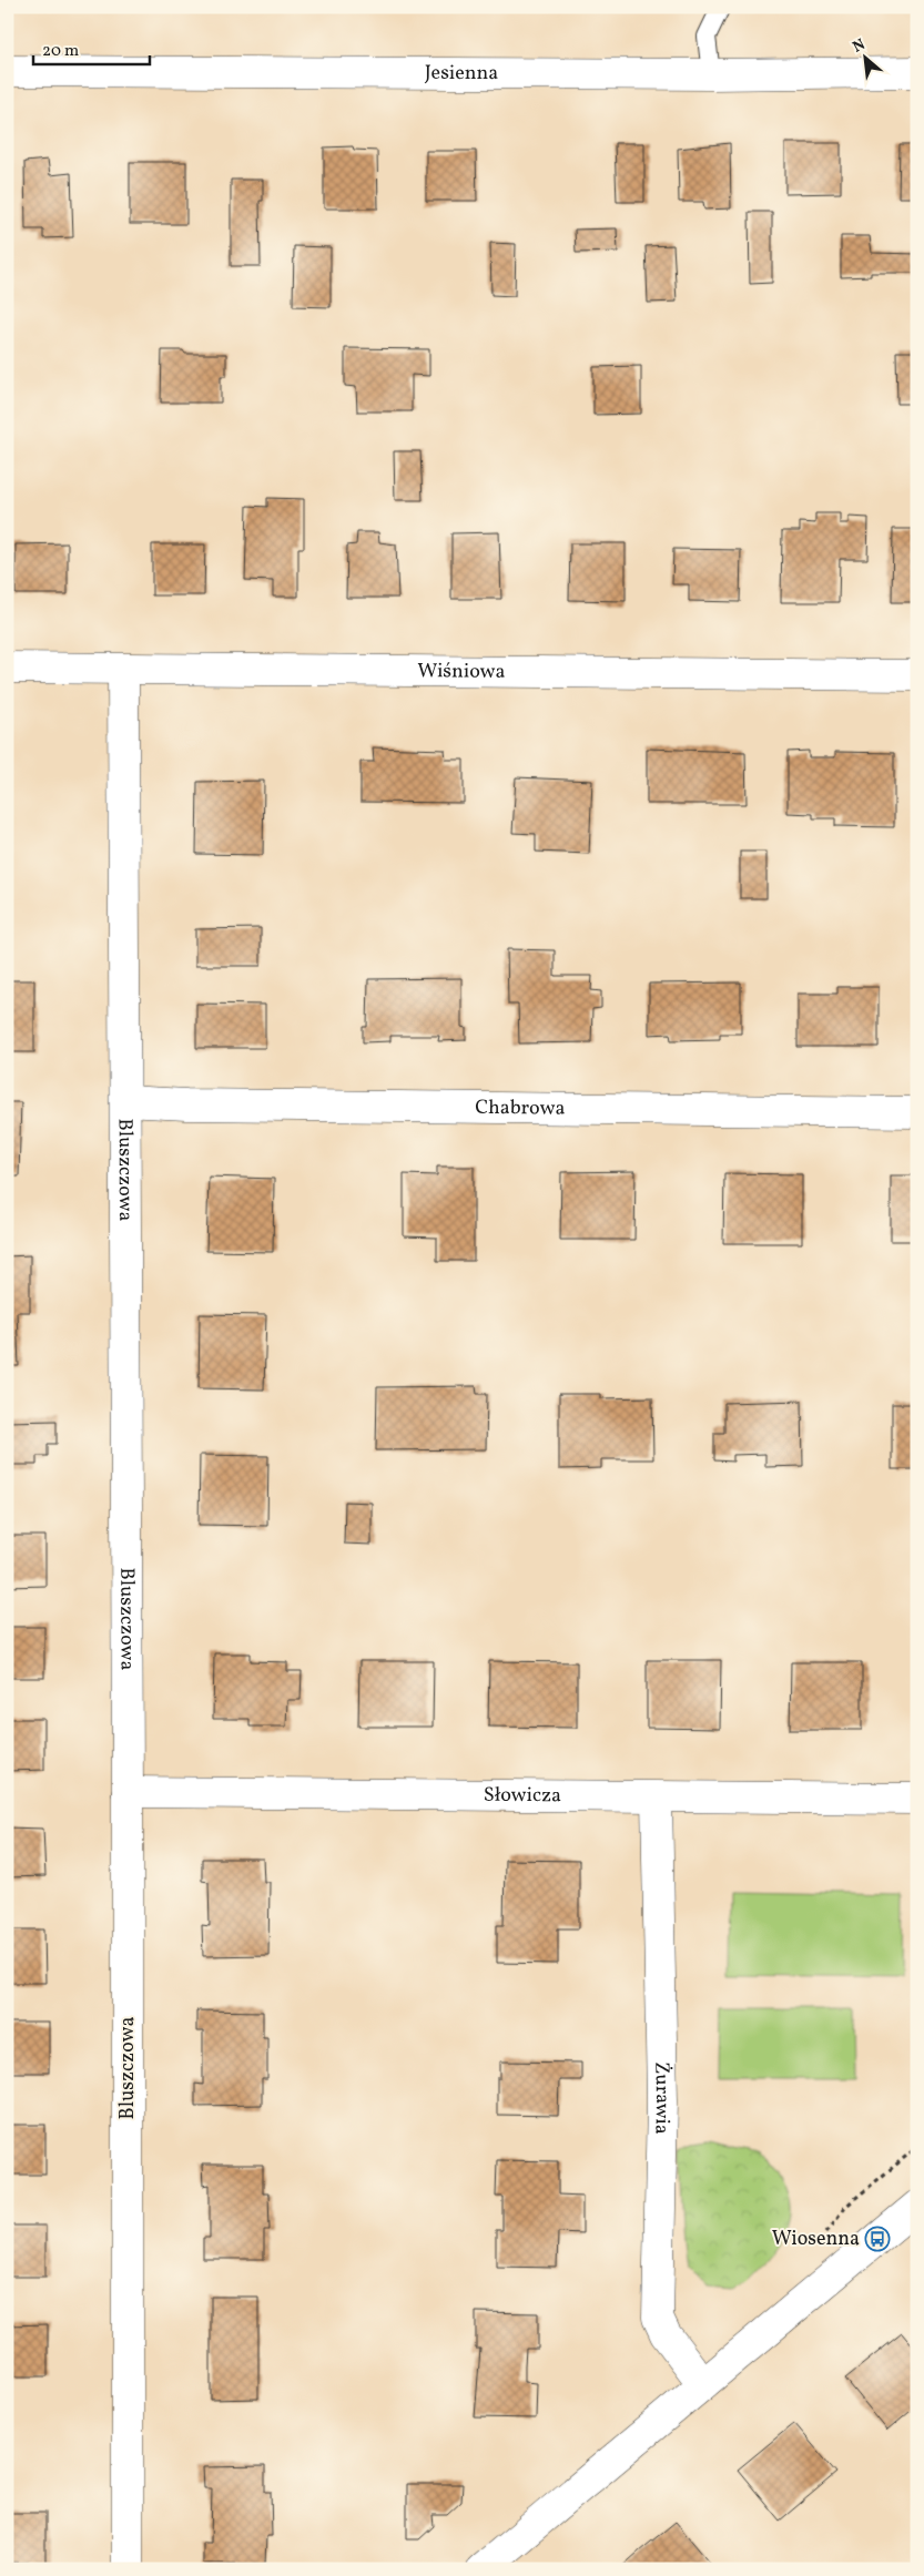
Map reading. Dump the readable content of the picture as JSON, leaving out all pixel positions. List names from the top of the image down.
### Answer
{
  "streets": {
    "street": [
      "Jesienna",
      "Wiśniowa",
      "Chabrowa",
      "Bluszczowa",
      "Słowicza",
      "Żurawia"
    ]
  },
  "crossings": [
    ["Wiśniowa", "Bluszczowa"],
    ["Chabrowa", "Bluszczowa"],
    ["Bluszczowa", "Słowicza"],
    ["Słowicza", "Żurawia"]
  ],
  "places": {
    "bus stop": ["Wiosenna"]
  },
  "scale_bar": "20 m",
  "north": "top left"
}
